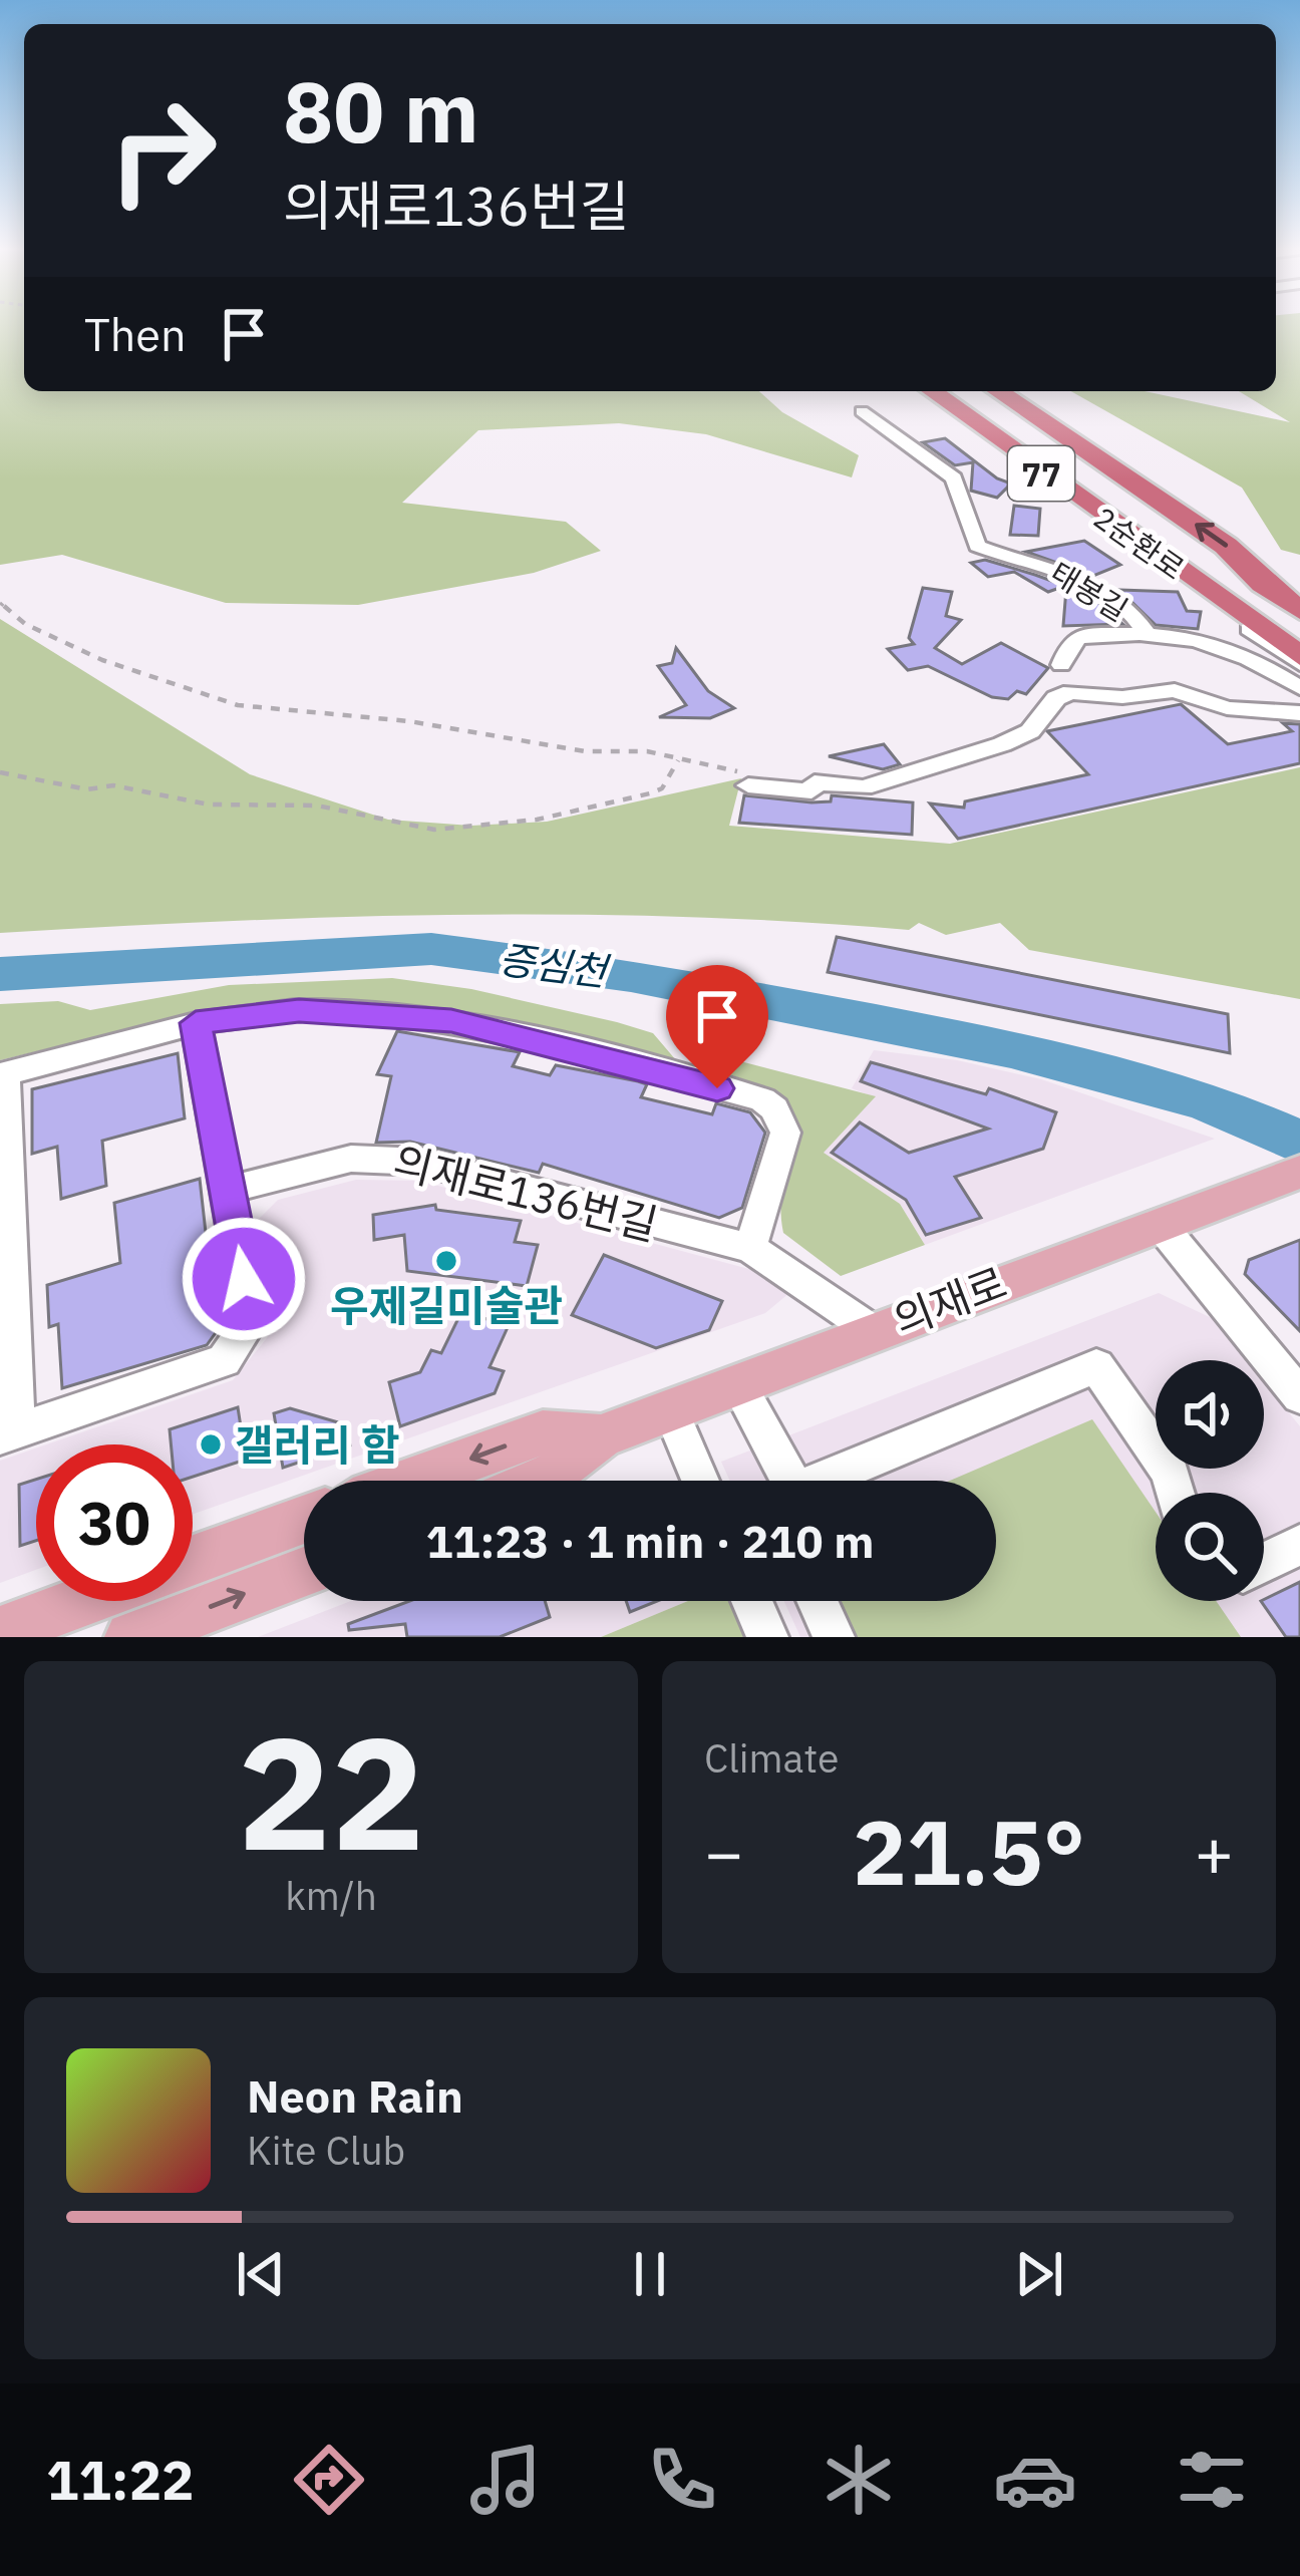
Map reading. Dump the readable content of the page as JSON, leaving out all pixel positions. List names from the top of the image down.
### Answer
{
  "streets": {
    "highway": ["77", "2순환로"],
    "main road": ["의재로"],
    "street": ["태봉길", "의재로136번길"]
  },
  "crossings": [
    ["의재로136번길", "의재로"]
  ],
  "water": ["증심천"],
  "places": ["우제길미술관", "갤러리 함"],
  "page": {
    "turn": ["80 m", "의재로136번길"],
    "then": "Then",
    "limit": "30",
    "trip": "11:23 · 1 min · 210 m",
    "tile": [
      ["22", "km/h"],
      "Climate"
    ],
    "heat": ["−", "21.5°", "+"],
    "song": ["Neon Rain", "Kite Club"],
    "tabs": "11:22"
  }
}
